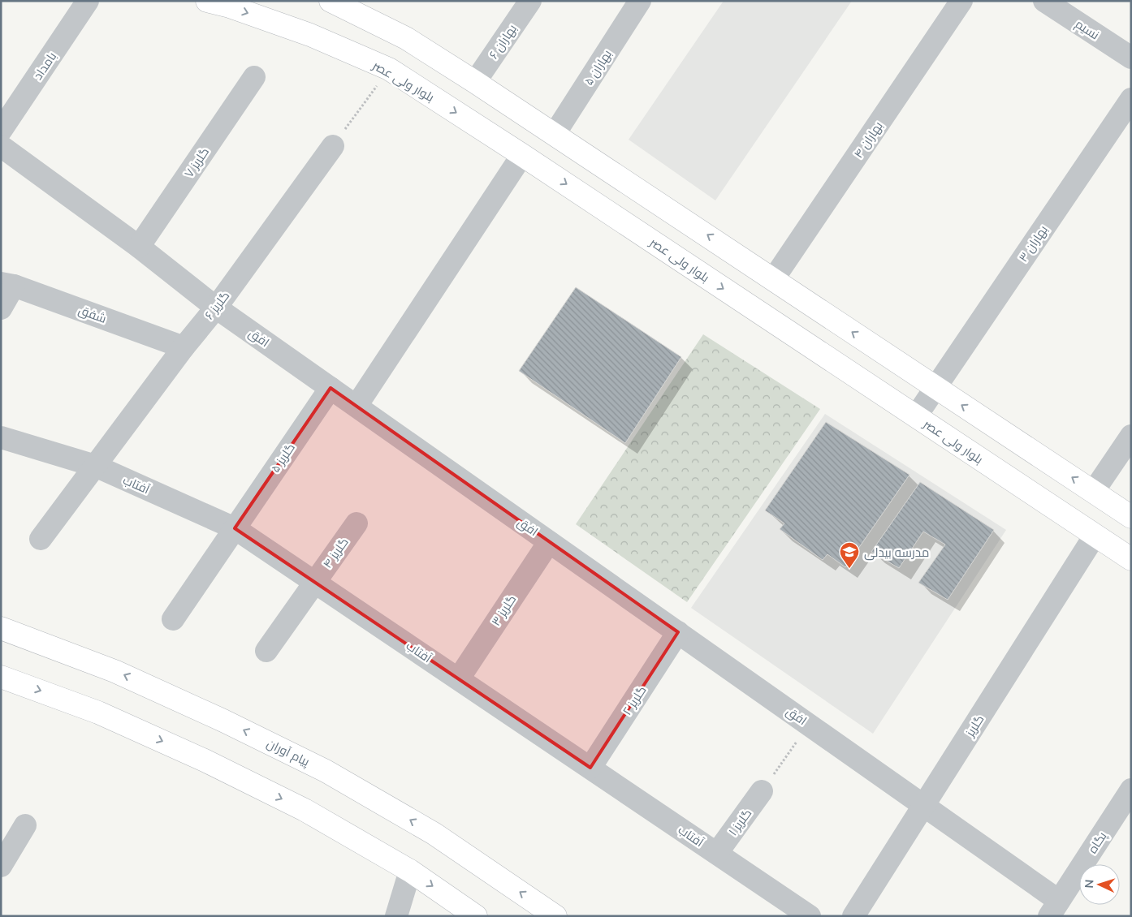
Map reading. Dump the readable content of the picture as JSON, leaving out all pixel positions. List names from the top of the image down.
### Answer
{
  "streets": {
    "main road": ["بلوار ولی عصر", "پیام آوران"],
    "street": [
      "نسیم",
      "بهاران ۶",
      "بامداد",
      "بهاران ۵",
      "بهاران ۴",
      "گلریز ۷",
      "بهاران ۳",
      "گلریز ۶",
      "شفق",
      "افق",
      "گلریز ۵",
      "آفتاب",
      "گلریز ۴",
      "گلریز ۳",
      "گلریز ۲",
      "گلریز",
      "گلریز ۱",
      "پگاه"
    ]
  },
  "crossings": [
    ["بلوار ولی عصر", "بهاران ۳"],
    ["بلوار ولی عصر", "گلریز"],
    ["گلریز ۷", "افق"],
    ["گلریز ۶", "شفق"],
    ["گلریز ۶", "افق"],
    ["گلریز ۶", "آفتاب"],
    ["افق", "گلریز ۵"],
    ["افق", "گلریز ۳"],
    ["افق", "گلریز ۲"],
    ["افق", "گلریز"],
    ["افق", "پگاه"],
    ["گلریز ۵", "آفتاب"],
    ["آفتاب", "گلریز ۴"],
    ["آفتاب", "گلریز ۳"],
    ["آفتاب", "گلریز ۲"],
    ["آفتاب", "گلریز ۱"]
  ],
  "places": {
    "school or university": ["مدرسه بیدلی"]
  },
  "north": "left"
}
